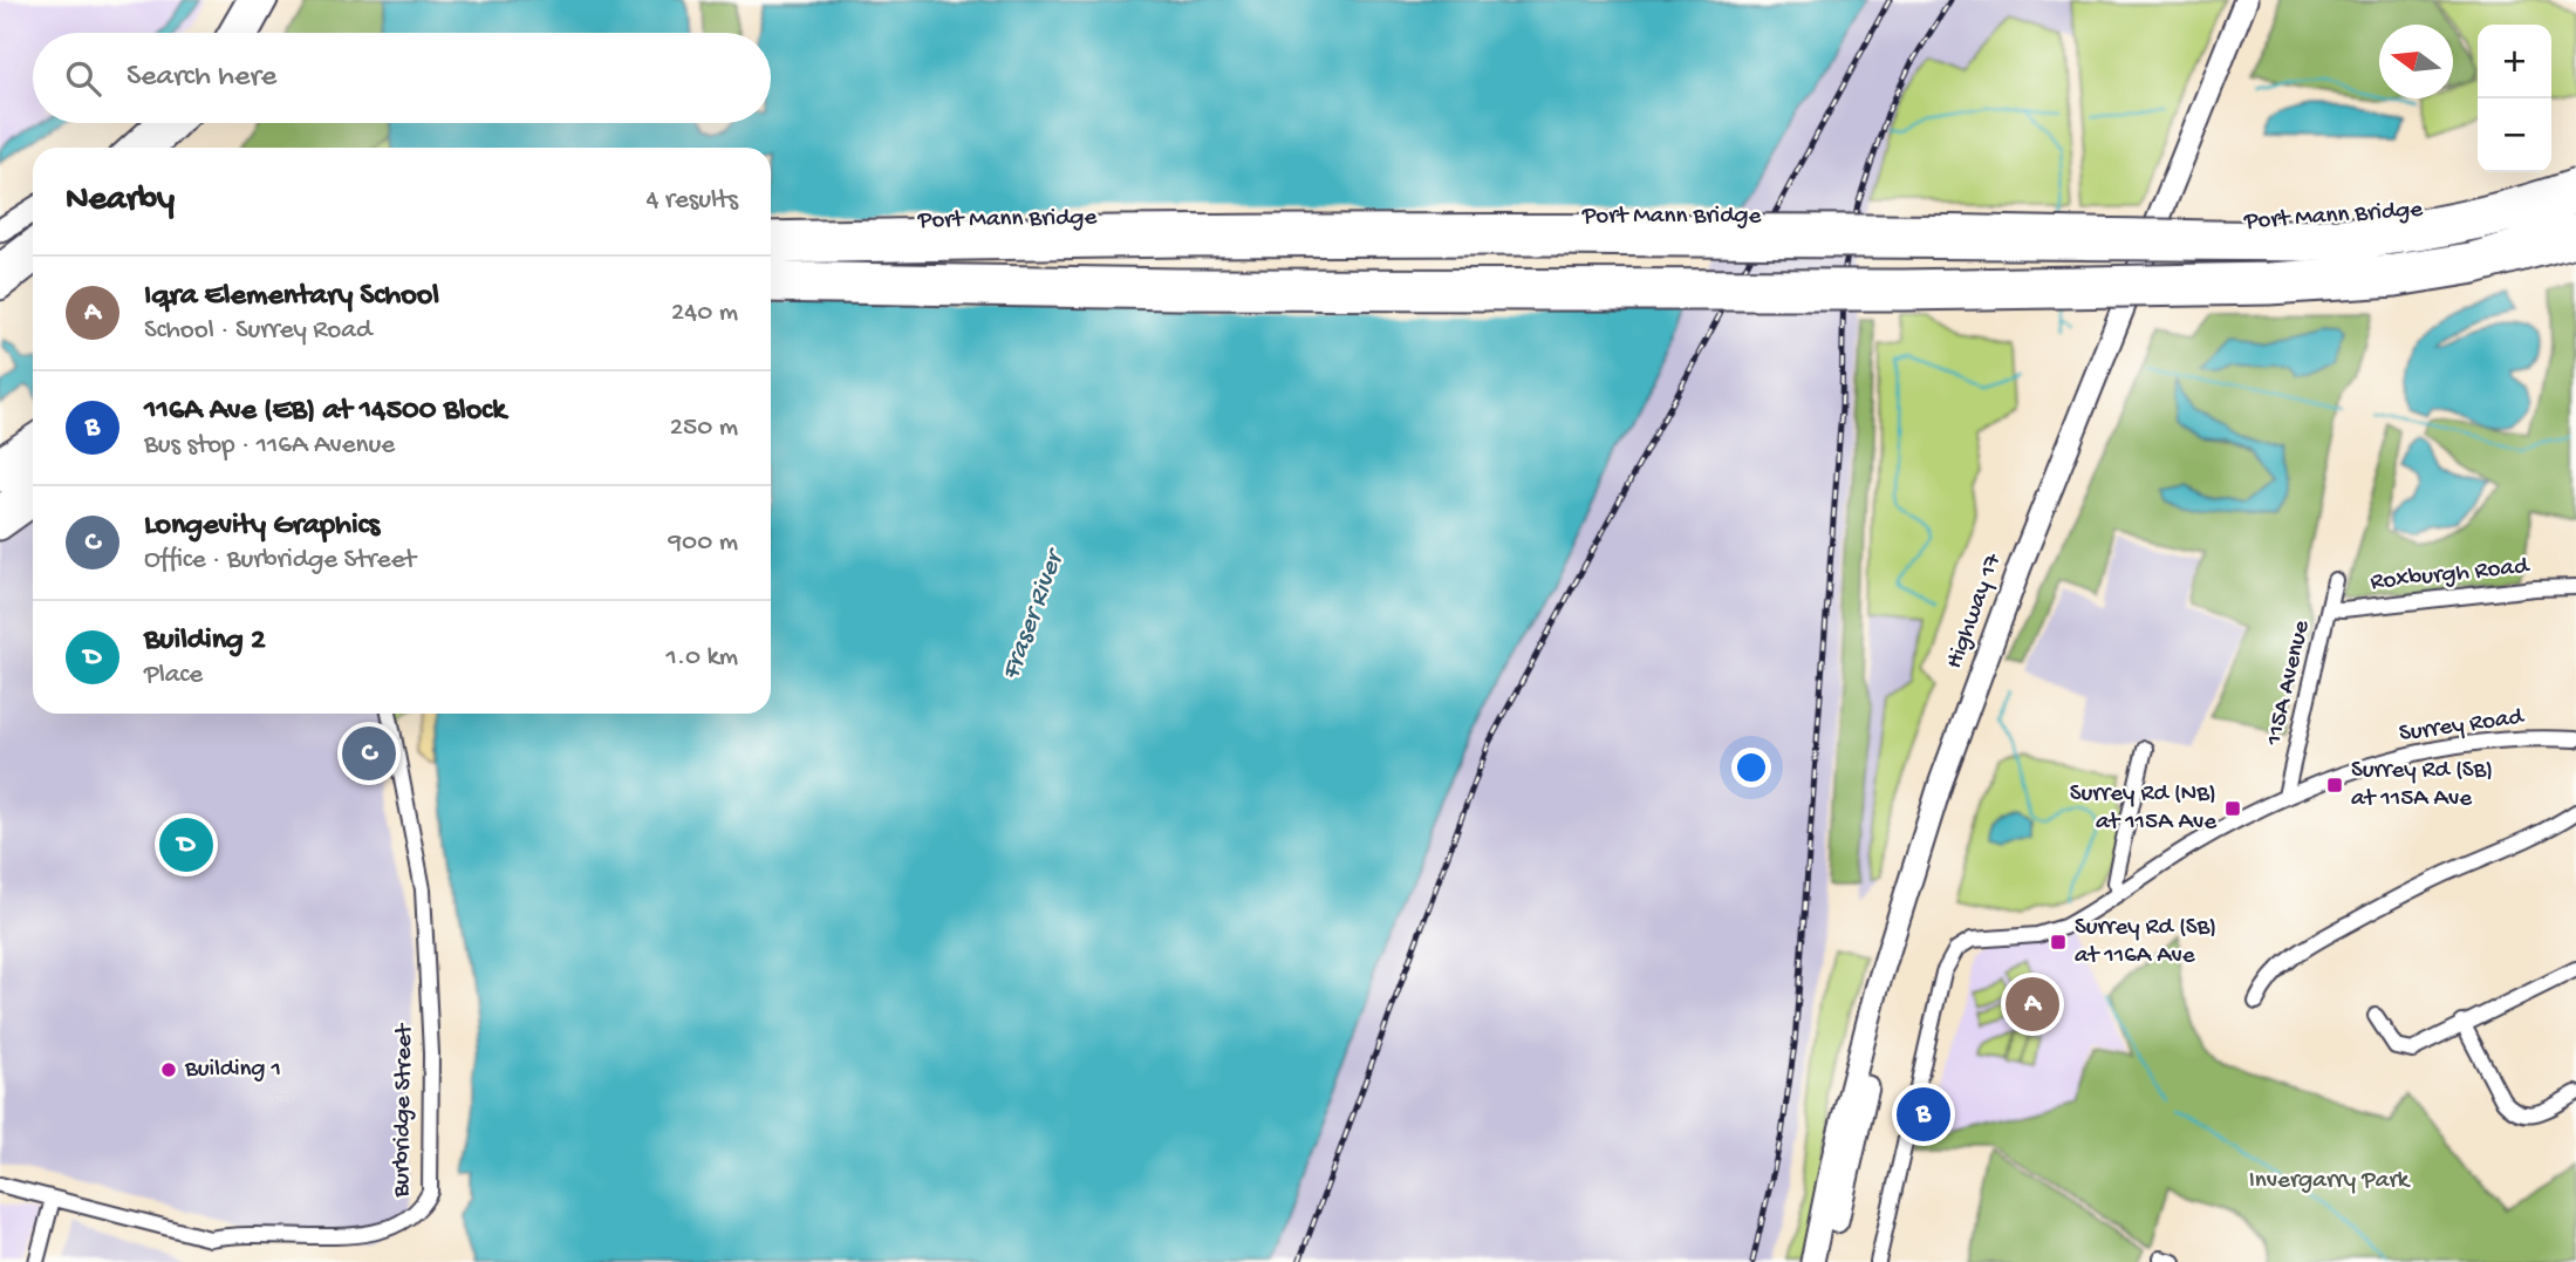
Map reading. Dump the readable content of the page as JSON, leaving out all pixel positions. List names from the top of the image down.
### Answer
{
  "streets": {
    "highway": ["Port Mann Bridge", "Highway 17"],
    "street": [
      "Roxburgh Road",
      "115A Avenue",
      "Surrey Road",
      "Burbridge Street"
    ]
  },
  "crossings": [
    ["Roxburgh Road", "115A Avenue"],
    ["115A Avenue", "Surrey Road"]
  ],
  "water": ["Fraser River"],
  "parks": ["Invergarry Park"],
  "places": {
    "transit": ["Surrey Rd (SB) at 115A Ave", "Surrey Rd (NB) at 115A Ave", "Surrey Rd (SB) at 116A Ave"],
    "other": ["Building 1"]
  },
  "north": "left",
  "page": {
    "map_buttons": ["+", "−"],
    "search": "Search here",
    "heading": ["Nearby", "4 results"],
    "list": [
      {
        "mark": "A",
        "name": "Iqra Elementary School",
        "note": "School · Surrey Road",
        "value": "240 m"
      },
      {
        "mark": "B",
        "name": "116A Ave (EB) at 14500 Block",
        "note": "Bus stop · 116A Avenue",
        "value": "250 m"
      },
      {
        "mark": "C",
        "name": "Longevity Graphics",
        "note": "Office · Burbridge Street",
        "value": "900 m"
      },
      {
        "mark": "D",
        "name": "Building 2",
        "note": "Place",
        "value": "1.0 km"
      }
    ],
    "pins": [
      "C",
      "D",
      "A",
      "B"
    ]
  }
}
